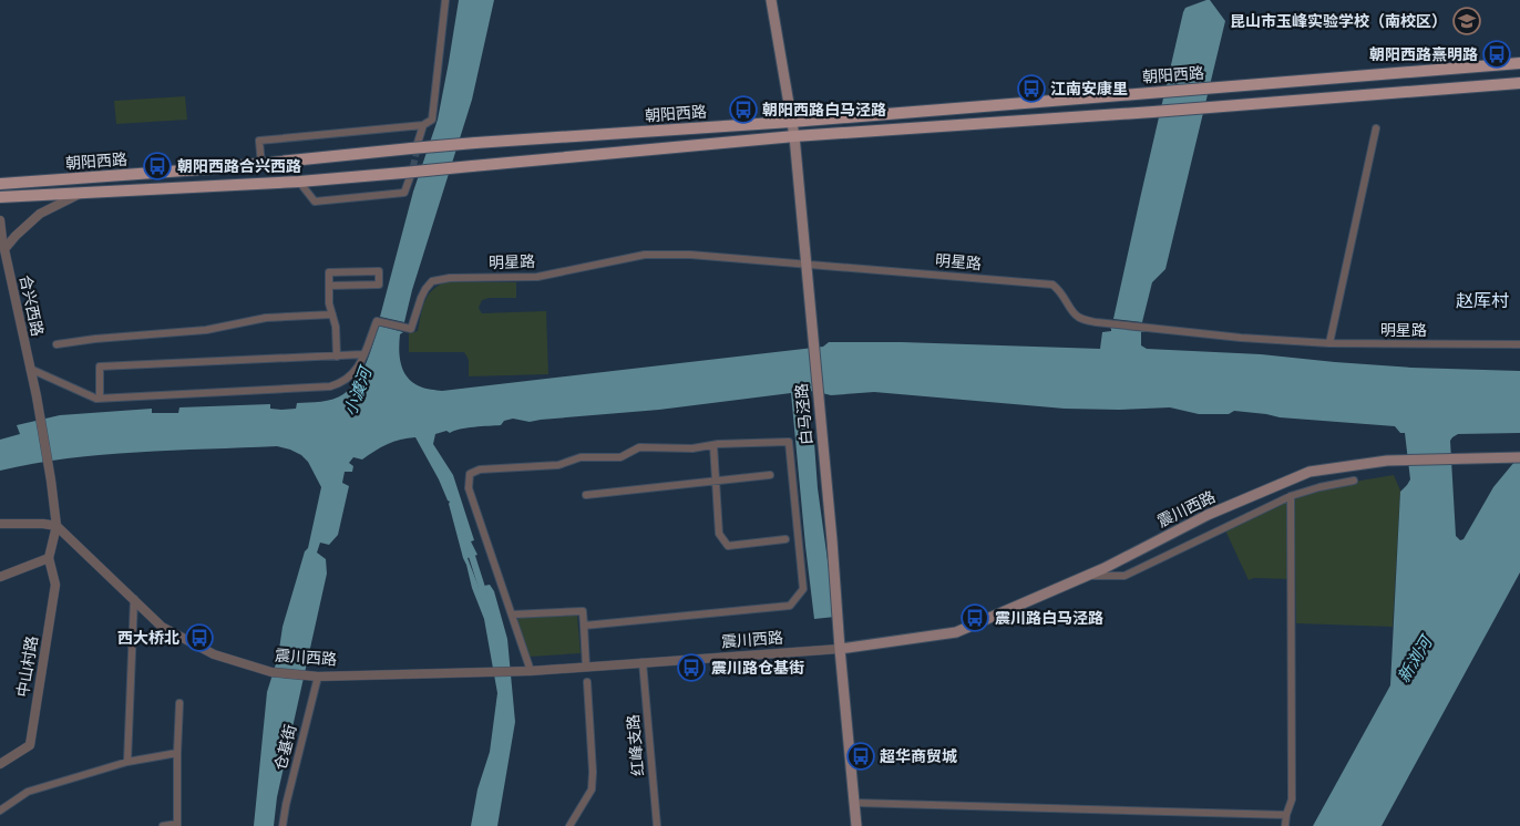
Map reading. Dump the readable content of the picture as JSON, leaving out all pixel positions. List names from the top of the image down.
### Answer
{
  "streets": {
    "main road": ["朝阳西路", "白马泾路", "震川西路"],
    "street": [
      "明星路",
      "合兴西路",
      "中山村路",
      "红峰支路",
      "仓基街"
    ]
  },
  "crossings": [
    ["朝阳西路", "白马泾路"],
    ["明星路", "白马泾路"],
    ["合兴西路", "震川西路"],
    ["白马泾路", "震川西路"],
    ["震川西路", "红峰支路"],
    ["震川西路", "仓基街"]
  ],
  "districts": ["赵厍村"],
  "water": ["小澞河", "新浏河"],
  "places": {
    "school or university": ["昆山市玉峰实验学校（南校区）"],
    "bus stop": [
      "朝阳西路熹明路",
      "江南安康里",
      "朝阳西路白马泾路",
      "朝阳西路合兴西路",
      "震川路白马泾路",
      "西大桥北",
      "震川路仓基街",
      "超华商贸城"
    ]
  }
}
